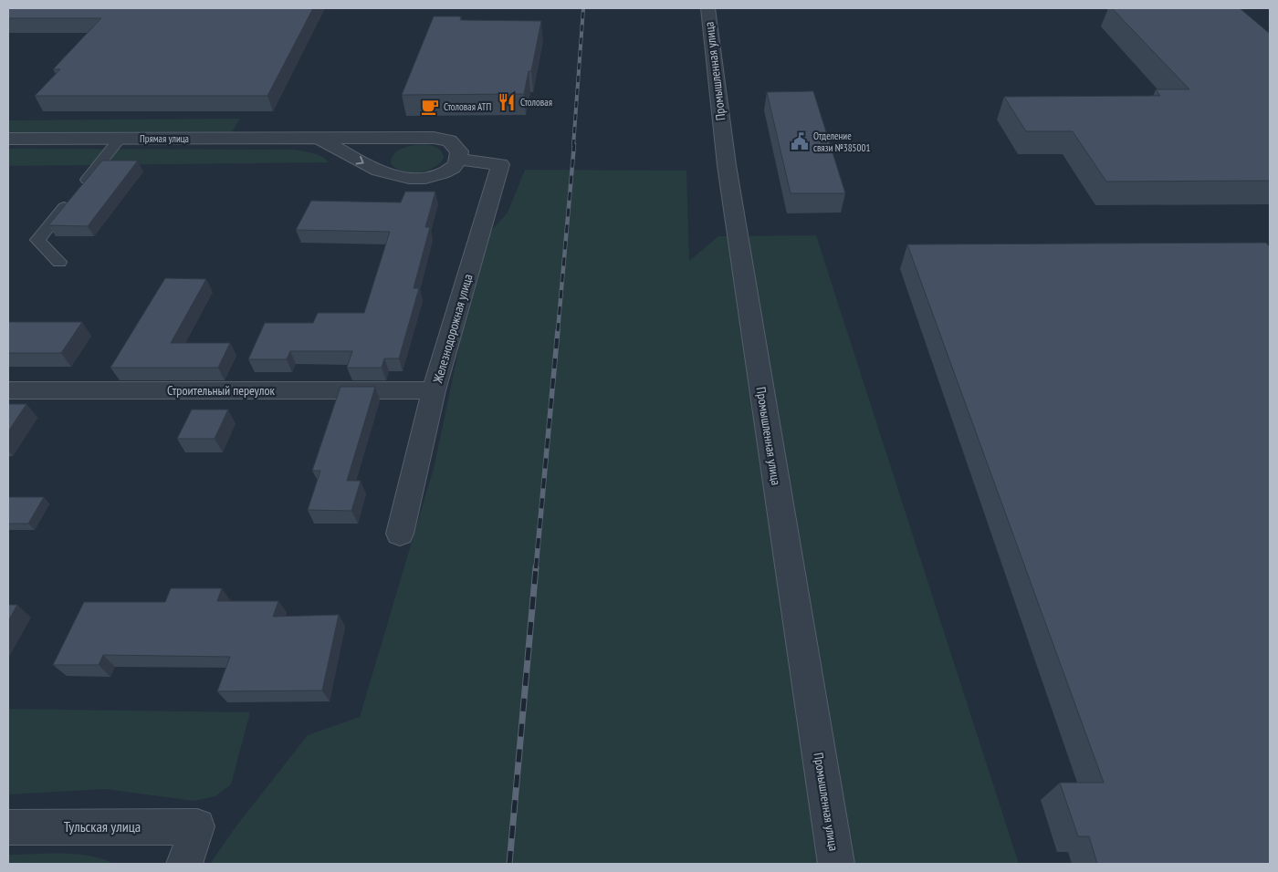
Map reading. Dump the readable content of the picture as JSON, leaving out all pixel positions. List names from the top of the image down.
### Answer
{
  "streets": {
    "street": [
      "Промышленная улица",
      "Прямая улица",
      "Железнодорожная улица",
      "Строительный переулок",
      "Тульская улица"
    ]
  },
  "crossings": [
    ["Прямая улица", "Железнодорожная улица"],
    ["Железнодорожная улица", "Строительный переулок"]
  ],
  "places": {
    "restaurant": ["Столовая"],
    "cafe": ["Столовая АТП"],
    "public building": ["Отделение связи №385001"]
  }
}
